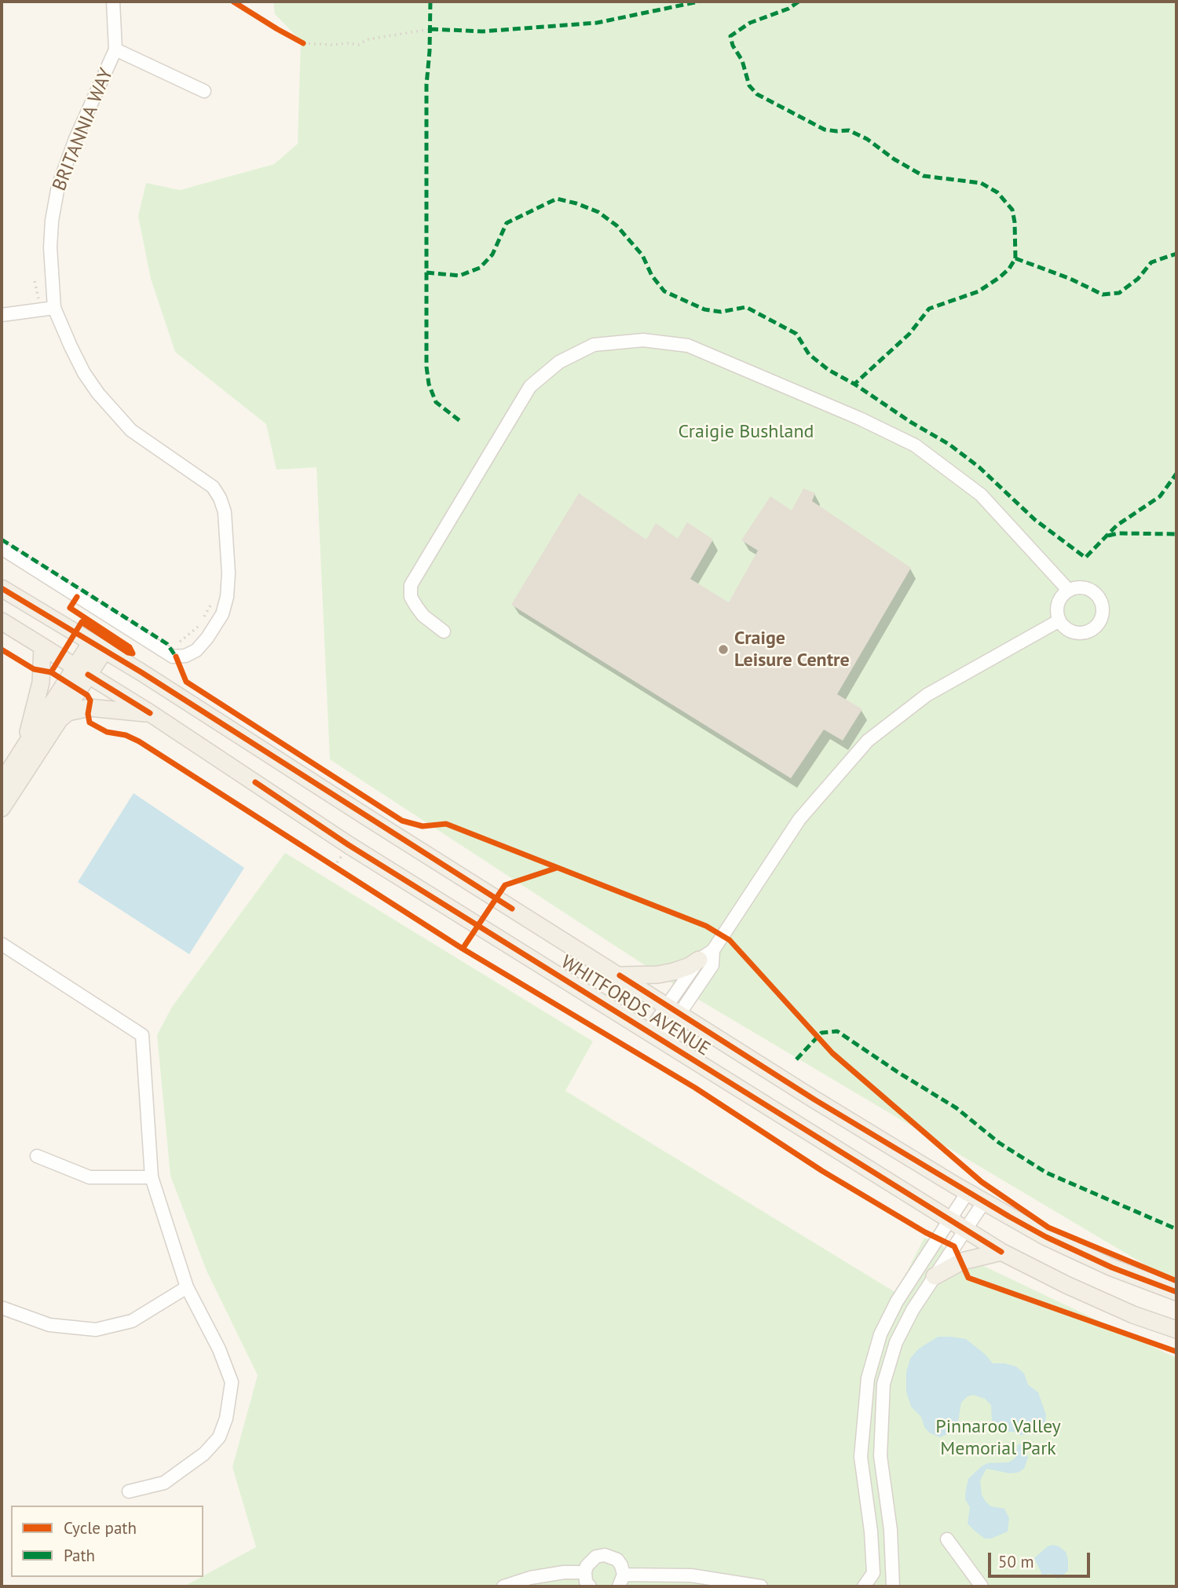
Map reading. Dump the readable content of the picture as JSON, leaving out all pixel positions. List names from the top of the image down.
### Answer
{
  "streets": {
    "main road": ["WHITFORDS AVENUE"],
    "street": ["BRITANNIA WAY"]
  },
  "parks": ["Craigie Bushland", "Pinnaroo Valley Memorial Park"],
  "places": ["Craige Leisure Centre"],
  "legend": ["Cycle path", "Path"],
  "scale_bar": "50 m"
}
